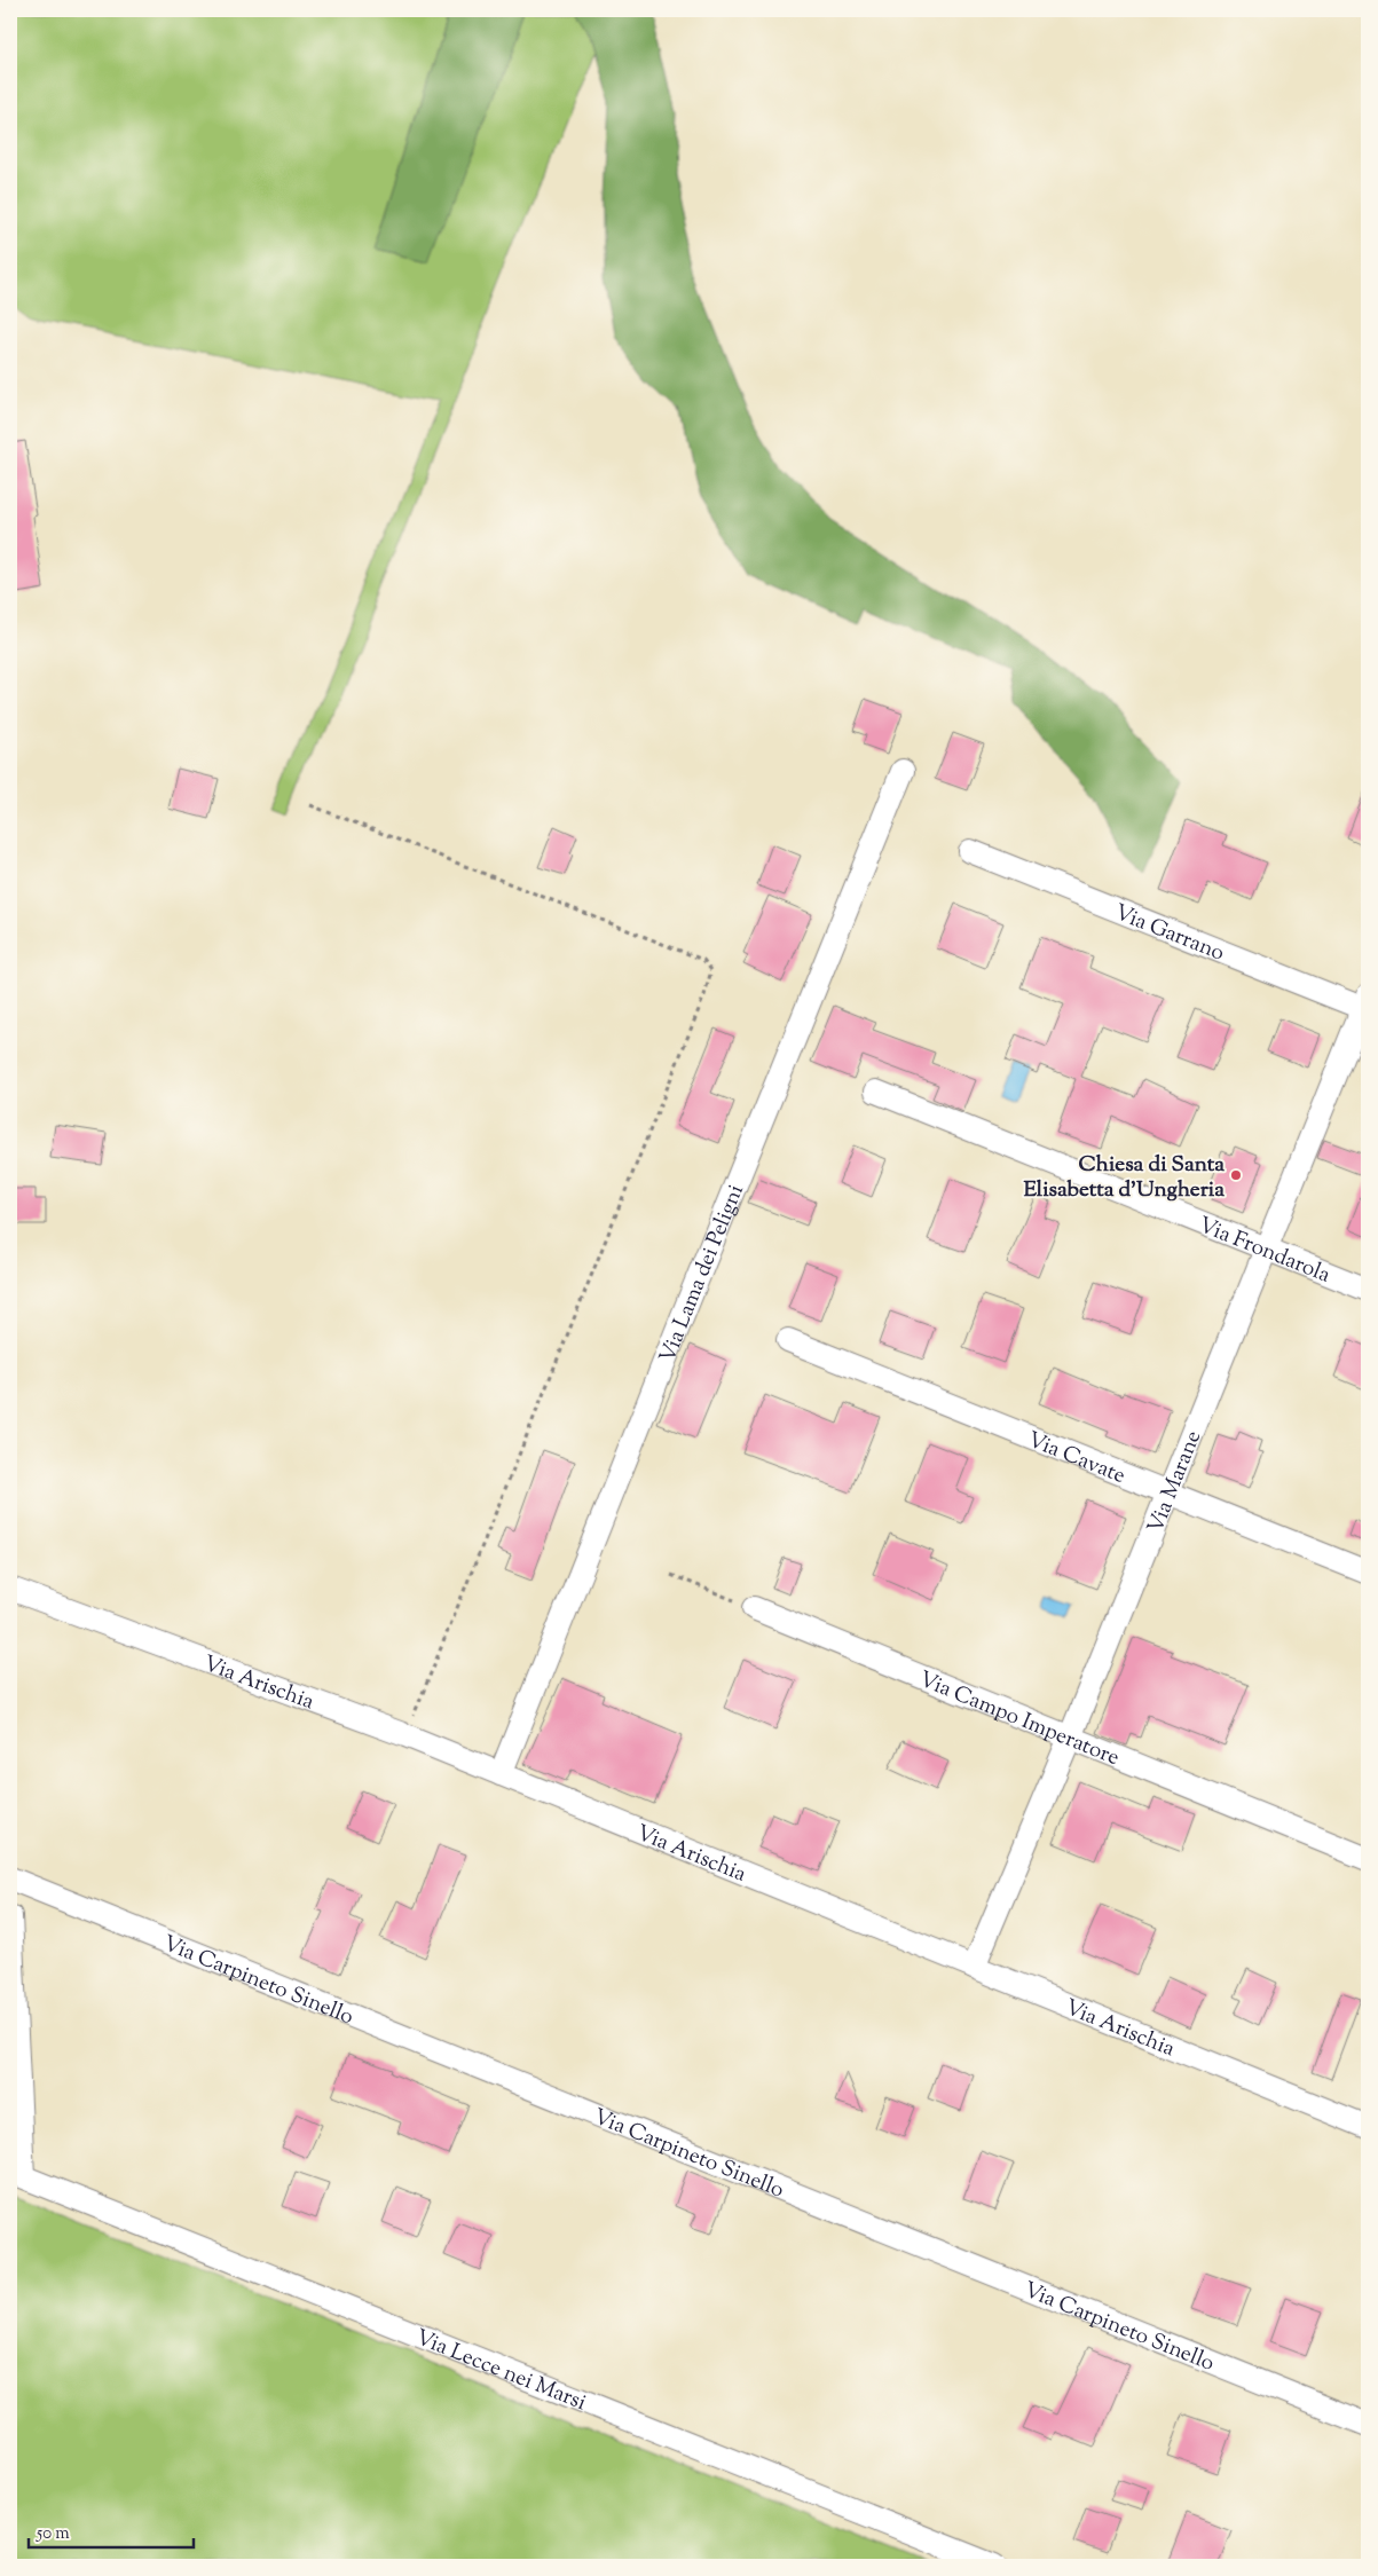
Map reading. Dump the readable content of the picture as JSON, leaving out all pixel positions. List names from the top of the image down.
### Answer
{
  "streets": {
    "street": [
      "Via Garrano",
      "Via Frondarola",
      "Via Lama dei Peligni",
      "Via Cavate",
      "Via Marane",
      "Via Arischia",
      "Via Campo Imperatore",
      "Via Carpineto Sinello",
      "Via Lecce nei Marsi"
    ]
  },
  "crossings": [
    ["Via Garrano", "Via Marane"],
    ["Via Frondarola", "Via Marane"],
    ["Via Lama dei Peligni", "Via Arischia"],
    ["Via Cavate", "Via Marane"],
    ["Via Marane", "Via Arischia"],
    ["Via Marane", "Via Campo Imperatore"]
  ],
  "places": ["Chiesa di Santa Elisabetta d'Ungheria"],
  "scale_bar": "50 m"
}
